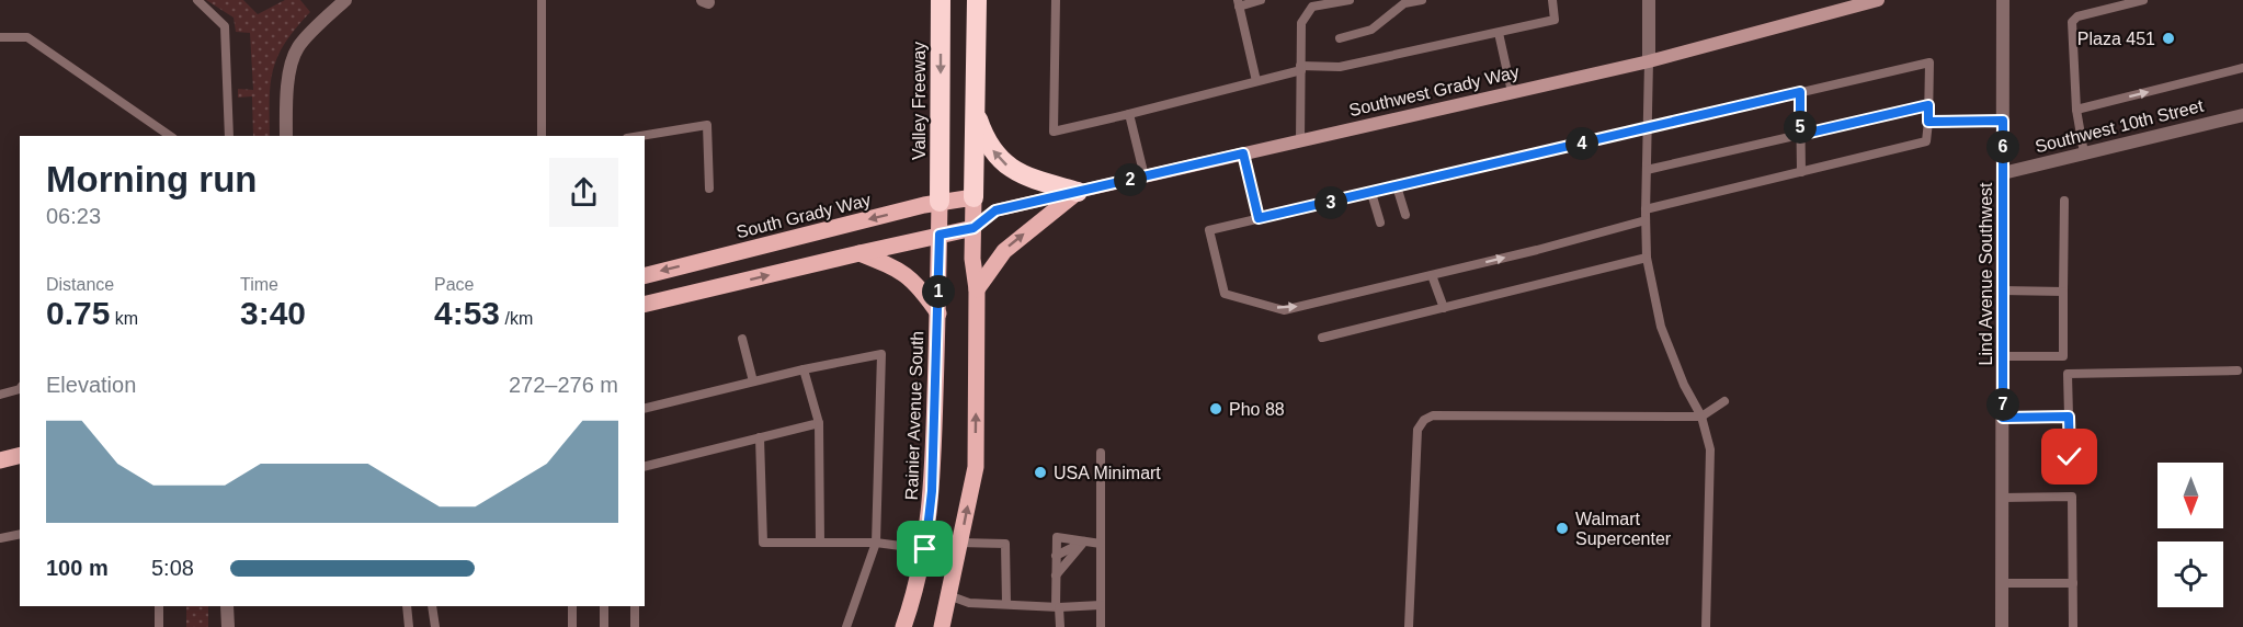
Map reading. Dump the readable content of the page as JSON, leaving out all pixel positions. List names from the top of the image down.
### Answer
{
  "streets": {
    "highway": ["Valley Freeway"],
    "main road": ["Southwest Grady Way", "South Grady Way", "Rainier Avenue South"],
    "street": ["Southwest 10th Street", "Lind Avenue Southwest"]
  },
  "crossings": [
    ["Valley Freeway", "South Grady Way"],
    ["Valley Freeway", "Rainier Avenue South"],
    ["Southwest 10th Street", "Lind Avenue Southwest"],
    ["South Grady Way", "Rainier Avenue South"]
  ],
  "places": [
    "Plaza 451",
    "Pho 88",
    "USA Minimart",
    "Walmart Supercenter"
  ],
  "north": "bottom",
  "page": {
    "pins": [
      "5",
      "4",
      "6",
      "2",
      "3",
      "1",
      "7"
    ],
    "heading": ["Morning run", "06:23"],
    "stats": [
      ["Distance", "0.75 km"],
      ["Time", "3:40"],
      ["Pace", "4:53 /km"]
    ],
    "chart": ["Elevation", "272–276 m"],
    "list": [
      {
        "name": "100 m",
        "note": "5:08"
      }
    ]
  }
}
